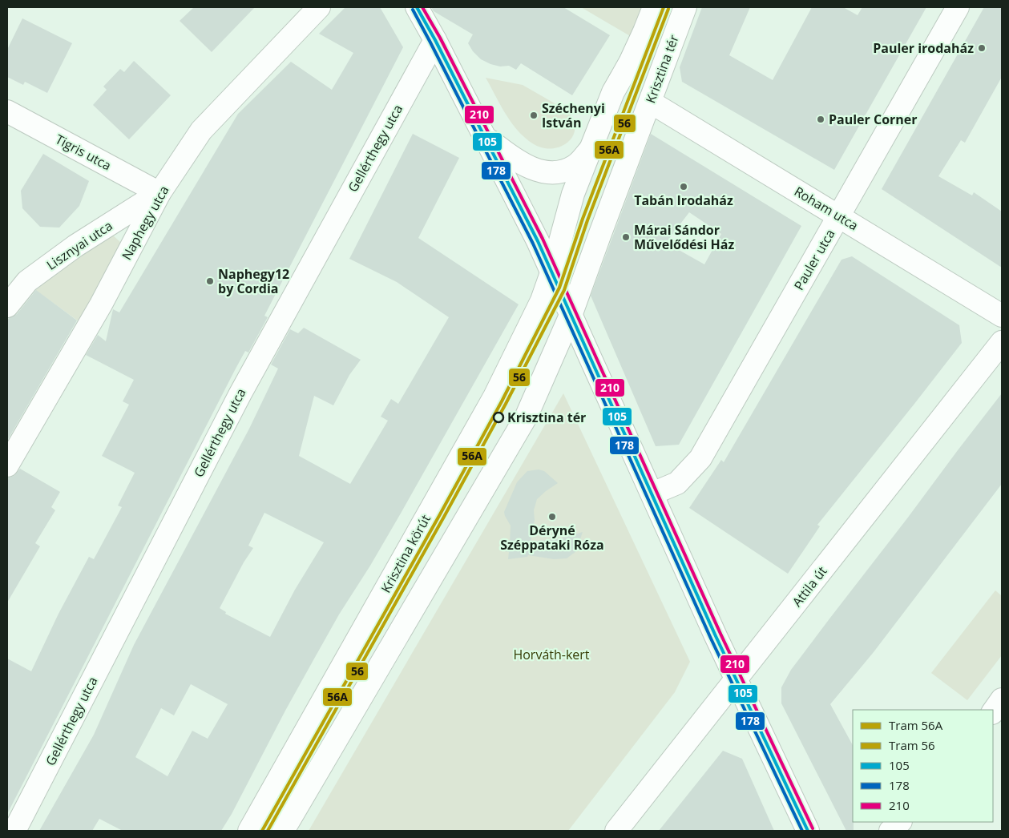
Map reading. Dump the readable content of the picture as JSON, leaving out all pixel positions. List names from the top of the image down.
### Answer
{
  "streets": {
    "street": [
      "Krisztina tér",
      "Gellérthegy utca",
      "Tigris utca",
      "Roham utca",
      "Naphegy utca",
      "Lisznyai utca",
      "Pauler utca",
      "Krisztina körút",
      "Attila út"
    ]
  },
  "crossings": [
    ["Krisztina tér", "Roham utca"],
    ["Tigris utca", "Naphegy utca"],
    ["Tigris utca", "Lisznyai utca"],
    ["Roham utca", "Pauler utca"],
    ["Naphegy utca", "Lisznyai utca"]
  ],
  "parks": ["Horváth-kert"],
  "places": [
    "Pauler irodaház",
    "Széchenyi István",
    "Pauler Corner",
    "Tabán Irodaház",
    "Márai Sándor Művelődési Ház",
    "Naphegy12 by Cordia",
    "Krisztina tér",
    "Déryné Széppataki Róza"
  ],
  "lines": [
    "tram line 56A",
    "transit line 105",
    "transit line 210",
    "tram line 56",
    "transit line 178"
  ],
  "legend": [
    "Tram 56A",
    "Tram 56",
    "105",
    "178",
    "210"
  ]
}
